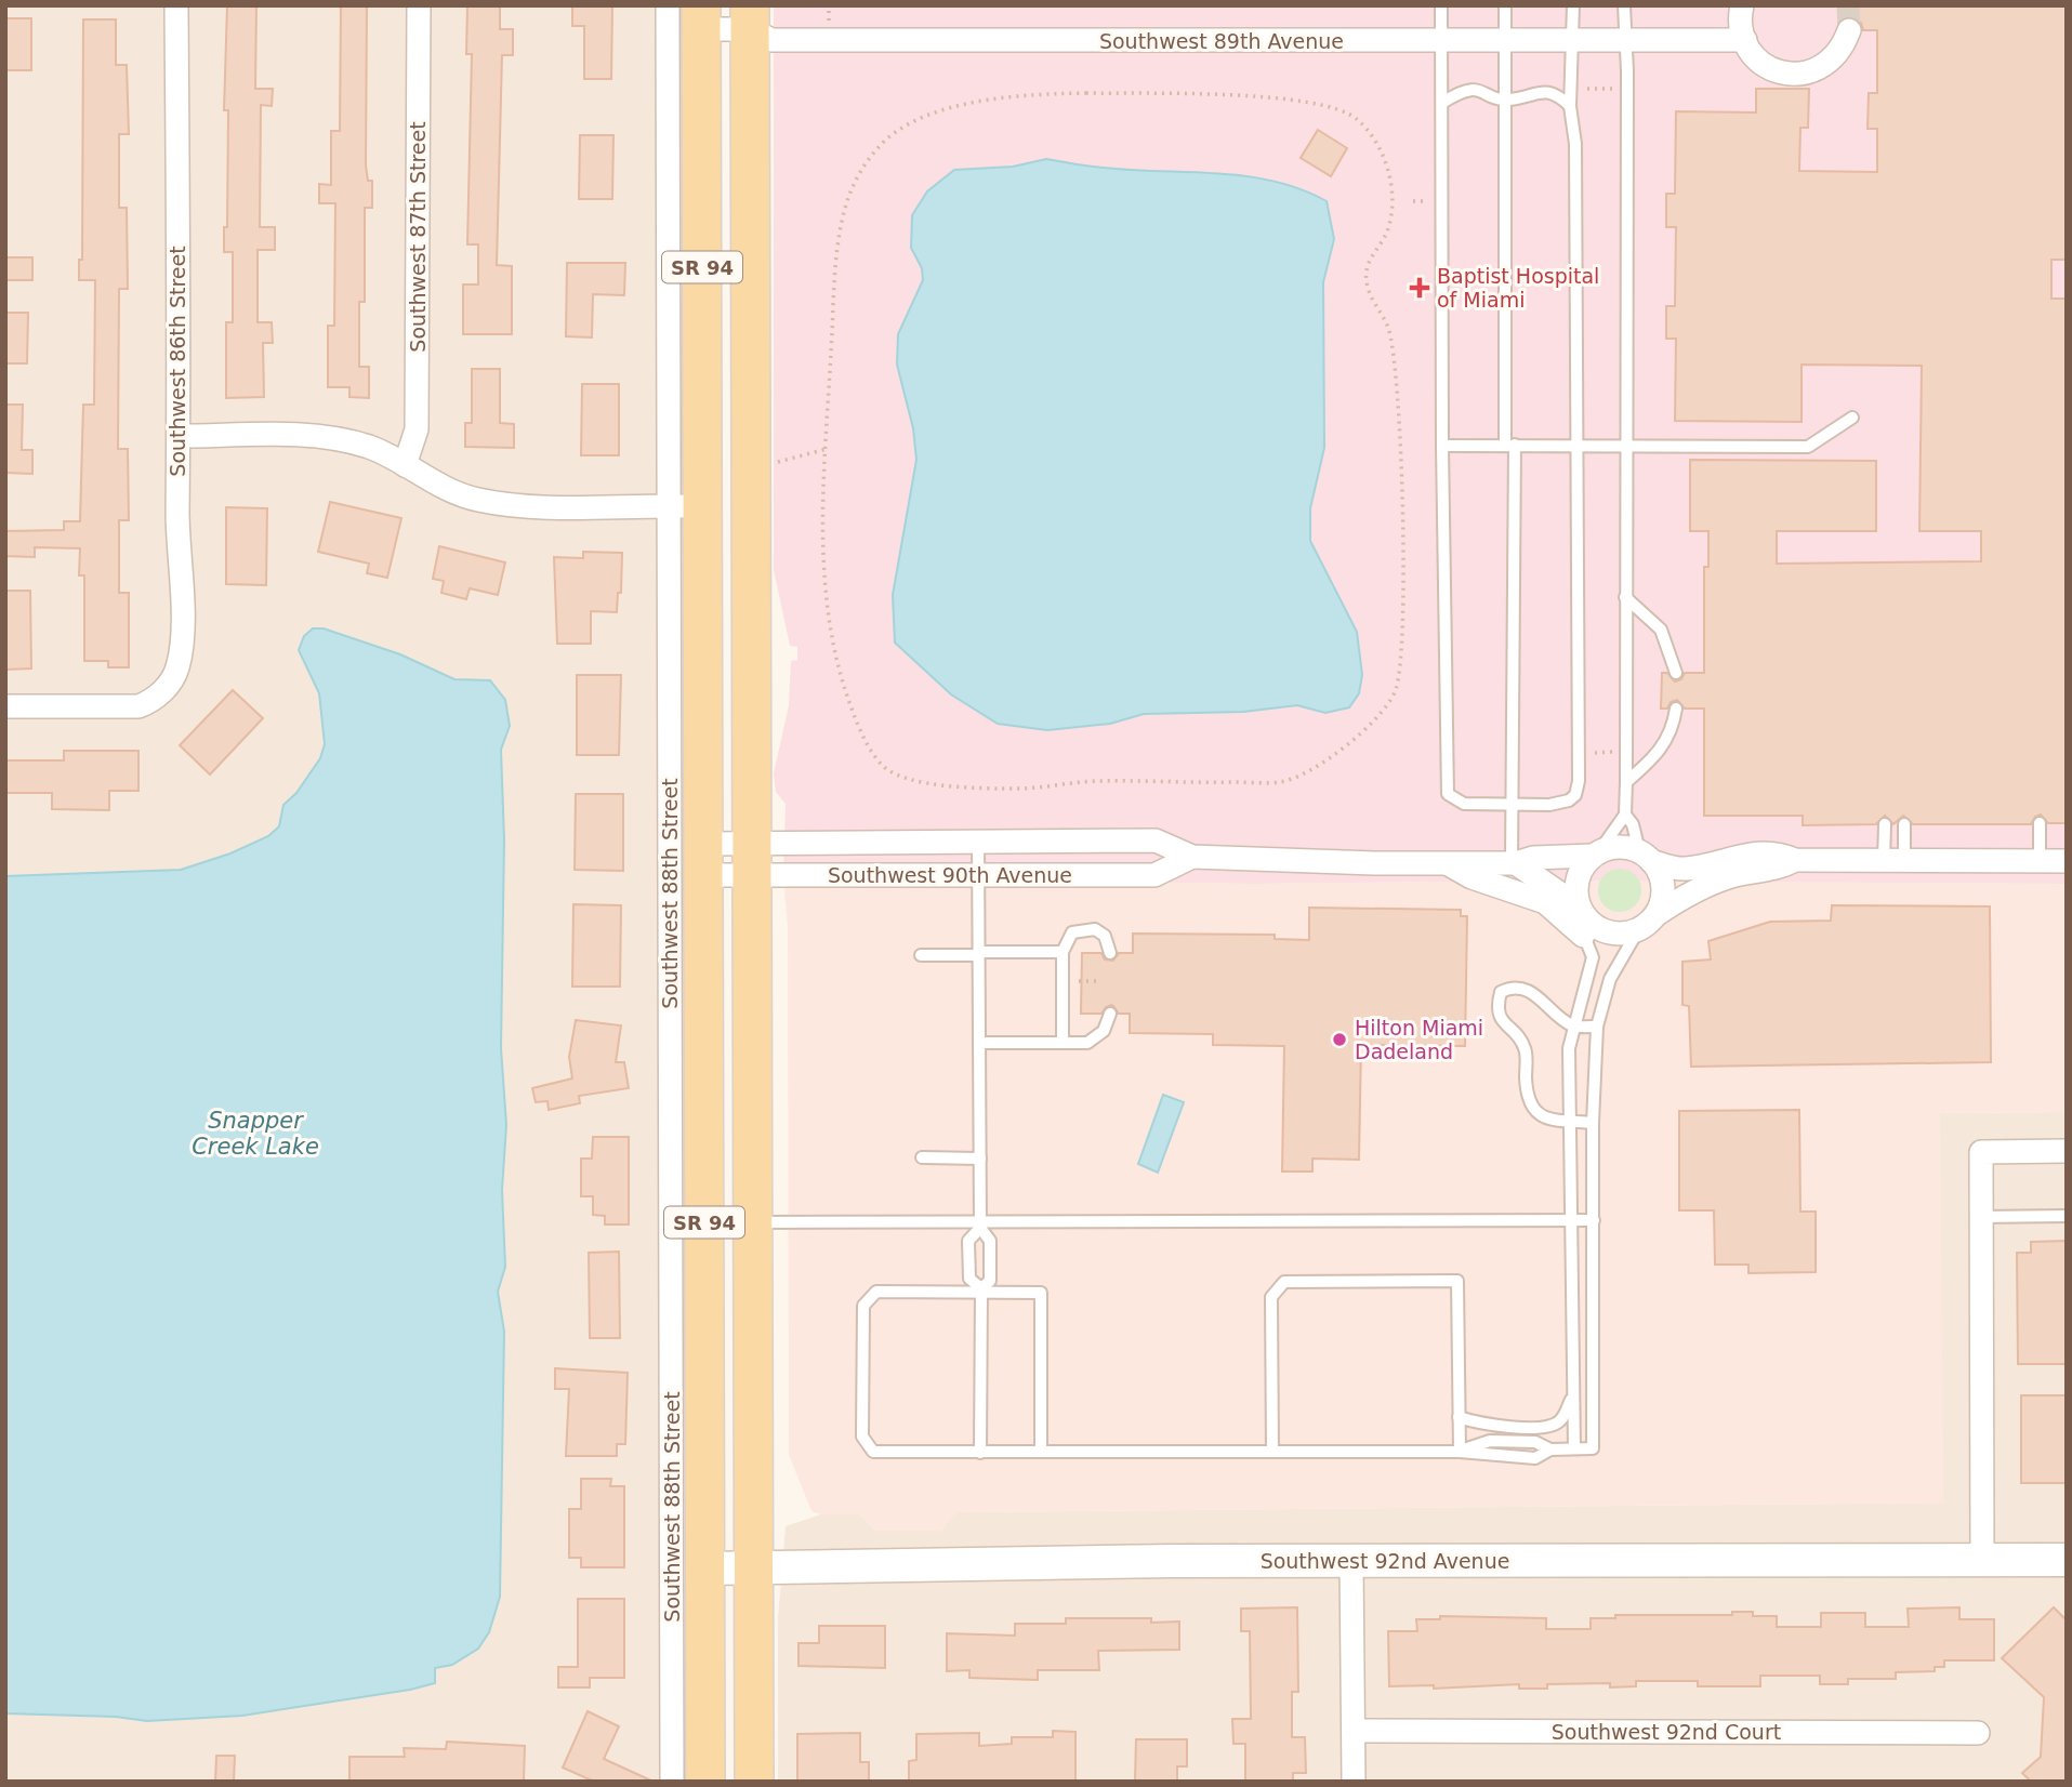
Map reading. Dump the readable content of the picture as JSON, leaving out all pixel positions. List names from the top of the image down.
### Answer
{
  "streets": {
    "main road": ["SR 94", "Southwest 88th Street"],
    "street": [
      "Southwest 89th Avenue",
      "Southwest 87th Street",
      "Southwest 86th Street",
      "Southwest 90th Avenue",
      "Southwest 92nd Avenue",
      "Southwest 92nd Court"
    ]
  },
  "crossings": [
    ["Southwest 89th Avenue", "SR 94"],
    ["Southwest 89th Avenue", "Southwest 88th Street"],
    ["SR 94", "Southwest 90th Avenue"],
    ["SR 94", "Southwest 92nd Avenue"],
    ["Southwest 90th Avenue", "Southwest 88th Street"],
    ["Southwest 88th Street", "Southwest 92nd Avenue"]
  ],
  "water": ["Snapper Creek Lake"],
  "places": {
    "health": ["Baptist Hospital of Miami"],
    "other": ["Hilton Miami Dadeland"]
  }
}
